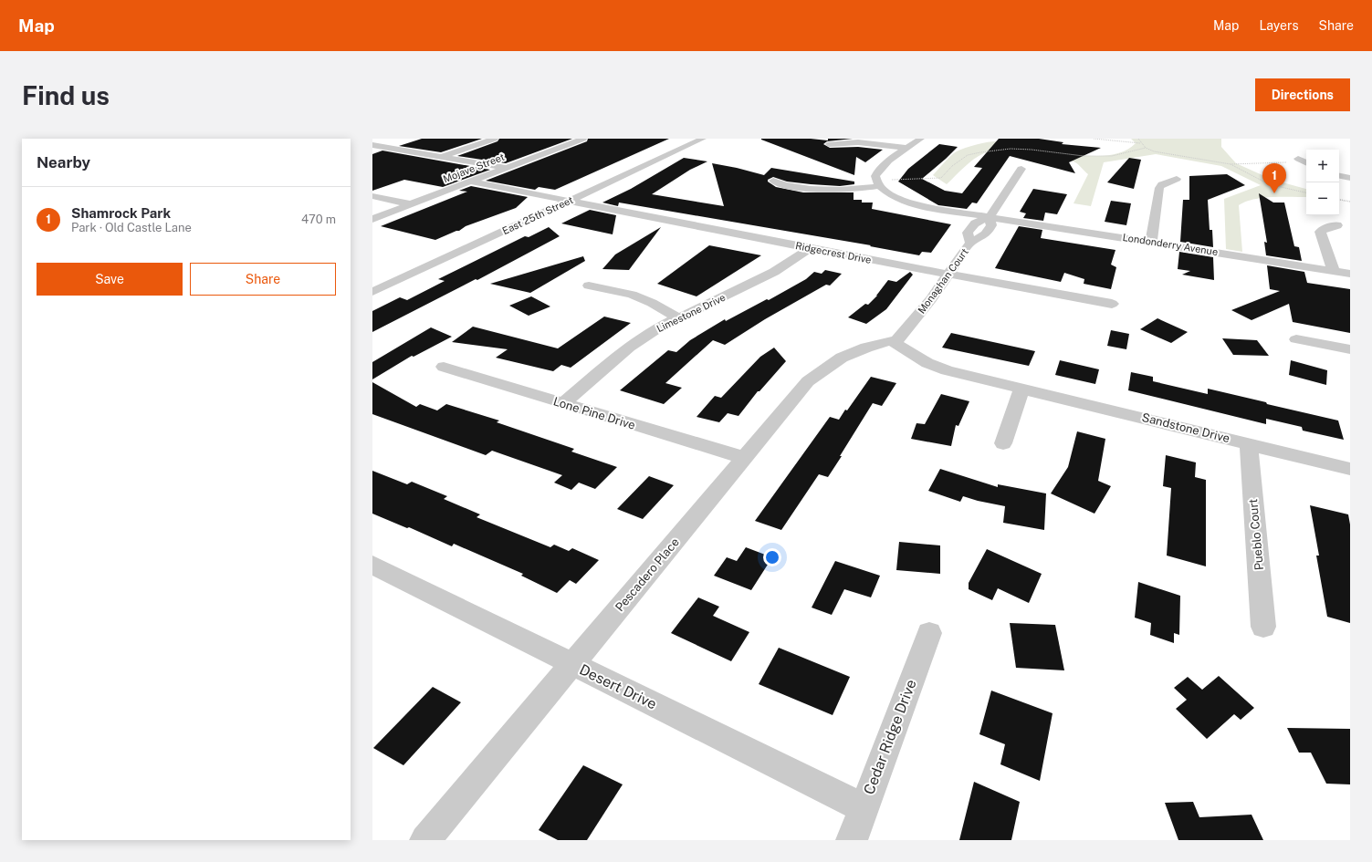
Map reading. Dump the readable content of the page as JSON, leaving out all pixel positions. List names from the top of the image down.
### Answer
{
  "streets": {
    "street": [
      "Mojave Street",
      "East 25th Street",
      "Londonderry Avenue",
      "Ridgecrest Drive",
      "Monaghan Court",
      "Limestone Drive",
      "Lone Pine Drive",
      "Sandstone Drive",
      "Pueblo Court",
      "Pescadero Place",
      "Desert Drive",
      "Cedar Ridge Drive"
    ]
  },
  "crossings": [
    ["Mojave Street", "Ridgecrest Drive"],
    ["East 25th Street", "Ridgecrest Drive"],
    ["Londonderry Avenue", "Monaghan Court"],
    ["Ridgecrest Drive", "Monaghan Court"],
    ["Ridgecrest Drive", "Limestone Drive"],
    ["Monaghan Court", "Sandstone Drive"],
    ["Monaghan Court", "Pescadero Place"],
    ["Limestone Drive", "Lone Pine Drive"],
    ["Lone Pine Drive", "Pescadero Place"],
    ["Sandstone Drive", "Pueblo Court"],
    ["Sandstone Drive", "Pescadero Place"],
    ["Pescadero Place", "Desert Drive"],
    ["Desert Drive", "Cedar Ridge Drive"]
  ],
  "page": {
    "header": "Map",
    "nav": ["Map", "Layers", "Share"],
    "buttons": [
      "Directions",
      ["Save", "Share"]
    ],
    "title": "Find us",
    "heading": "Nearby",
    "map_buttons": ["+", "−"],
    "pins": "1",
    "list": [
      {
        "mark": "1",
        "name": "Shamrock Park",
        "note": "Park · Old Castle Lane",
        "value": "470 m"
      }
    ]
  }
}
